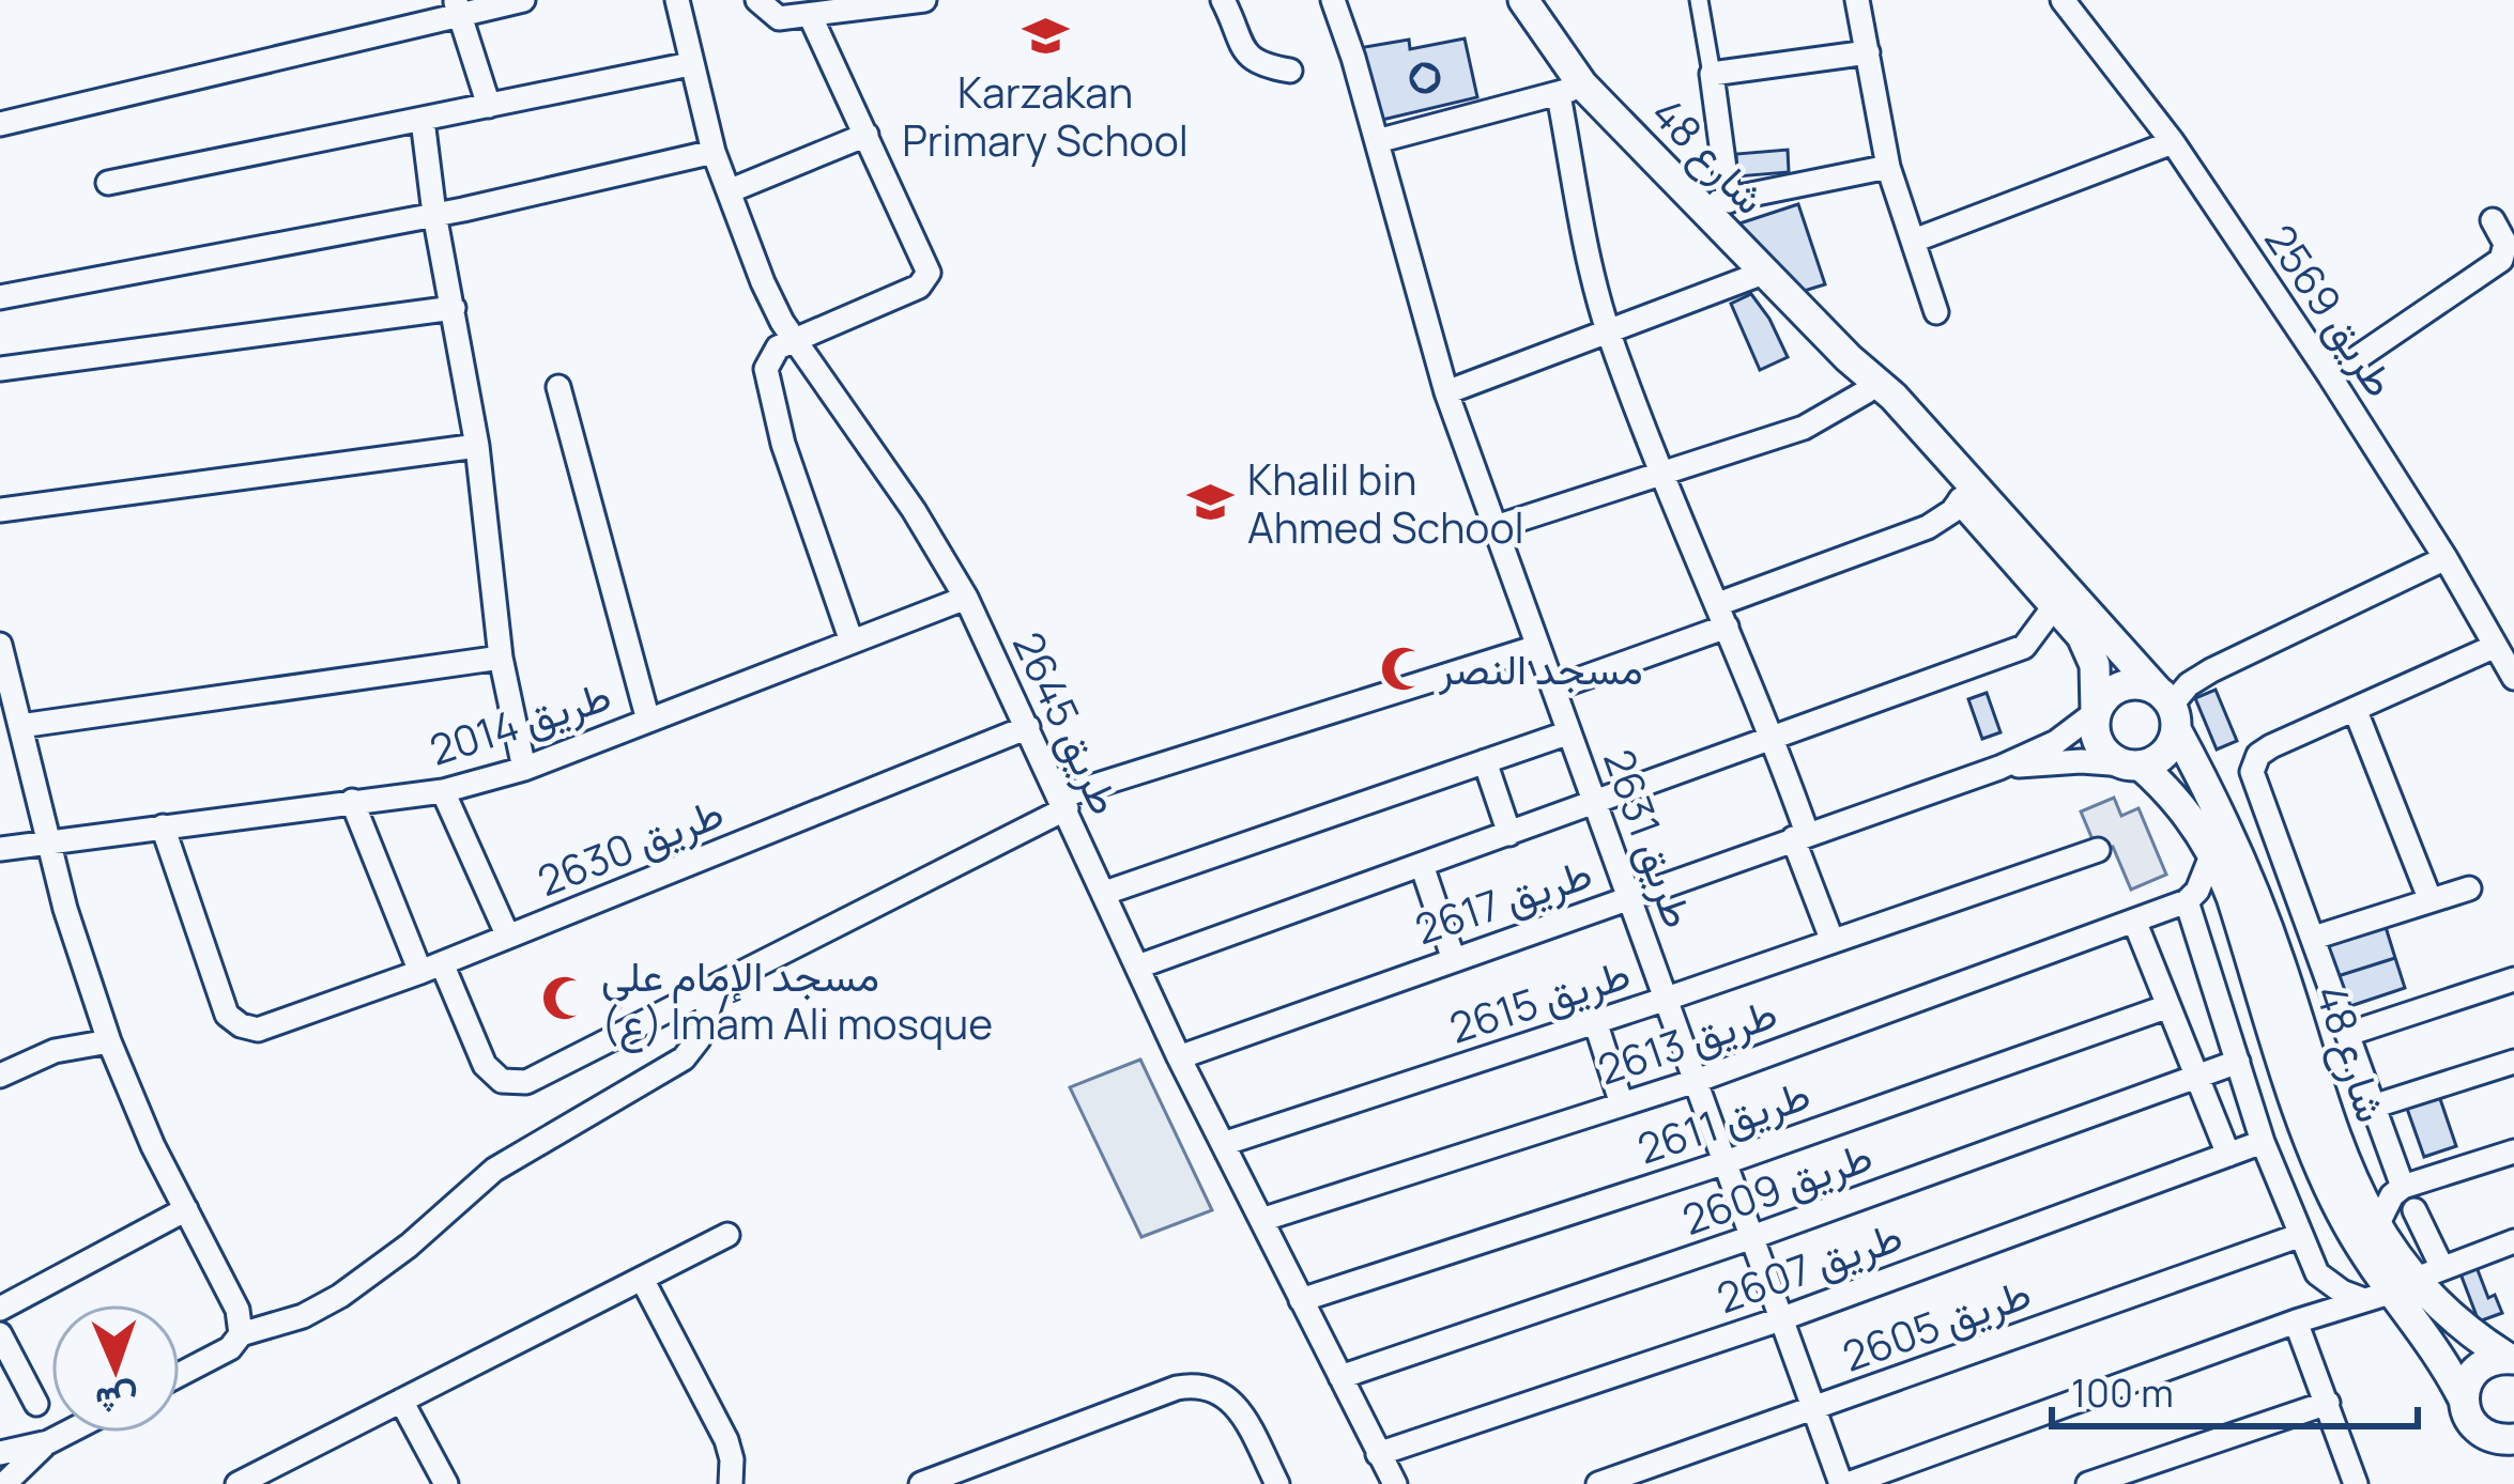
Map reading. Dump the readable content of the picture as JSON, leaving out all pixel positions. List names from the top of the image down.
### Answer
{
  "streets": {
    "street": [
      "شارع 48",
      "طريق 2569",
      "طريق 2014",
      "طريق 2645",
      "طريق 2631",
      "طريق 2630",
      "طريق 2617",
      "طريق 2615",
      "طريق 2613",
      "طريق 2611",
      "طريق 2609",
      "طريق 2607",
      "طريق 2605"
    ]
  },
  "crossings": [
    ["شارع 48", "طريق 2617"],
    ["طريق 2014", "طريق 2645"],
    ["طريق 2014", "طريق 2630"],
    ["طريق 2645", "طريق 2630"],
    ["طريق 2645", "طريق 2617"],
    ["طريق 2645", "طريق 2615"],
    ["طريق 2645", "طريق 2613"],
    ["طريق 2645", "طريق 2611"],
    ["طريق 2645", "طريق 2609"],
    ["طريق 2645", "طريق 2607"],
    ["طريق 2631", "طريق 2617"],
    ["طريق 2631", "طريق 2615"],
    ["طريق 2631", "طريق 2613"],
    ["طريق 2631", "طريق 2611"],
    ["طريق 2631", "طريق 2609"],
    ["طريق 2631", "طريق 2607"],
    ["طريق 2631", "طريق 2605"]
  ],
  "places": {
    "school or university": ["Karzakan Primary School", "Khalil bin Ahmed School"],
    "mosque": ["مسجد النصر", "مسجد الإمام علي (ع) Imam Ali mosque"]
  },
  "scale_bar": "100 m",
  "north": "bottom"
}
